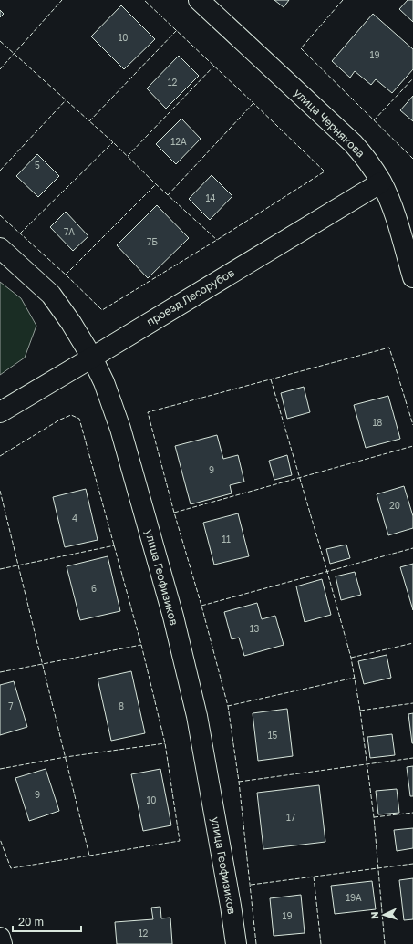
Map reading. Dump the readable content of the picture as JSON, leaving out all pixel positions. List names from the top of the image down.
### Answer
{
  "streets": {
    "street": ["улица Чернякова", "проезд Лесорубов", "улица Геофизиков"]
  },
  "crossings": [
    ["улица Чернякова", "проезд Лесорубов"],
    ["проезд Лесорубов", "улица Геофизиков"]
  ],
  "house_numbers": [
    "10",
    "19",
    "12",
    "12А",
    "5",
    "14",
    "7А",
    "7Б",
    "18",
    "9",
    "20",
    "4",
    "11",
    "6",
    "13",
    "7",
    "8",
    "15",
    "9",
    "10",
    "17",
    "19А",
    "19",
    "12"
  ],
  "scale_bar": "20 m",
  "north": "left"
}
